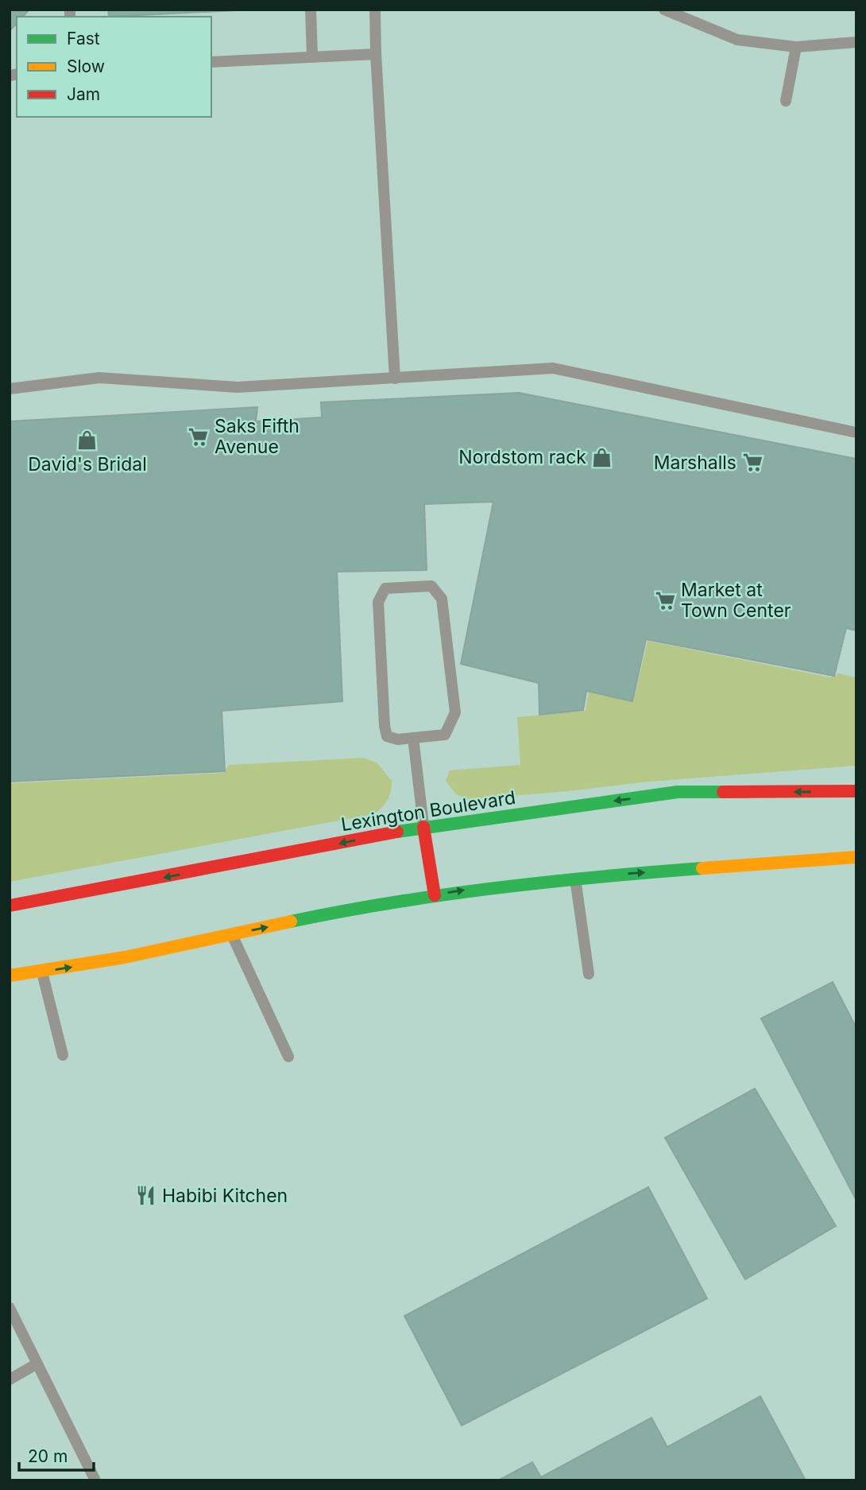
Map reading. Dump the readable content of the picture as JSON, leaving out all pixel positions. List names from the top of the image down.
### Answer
{
  "streets": {
    "main road": ["Lexington Boulevard"]
  },
  "places": {
    "supermarket": ["Saks Fifth Avenue", "Marshalls", "Market at Town Center"],
    "shop": ["David's Bridal", "Nordstom rack"],
    "restaurant": ["Habibi Kitchen"]
  },
  "legend": ["Fast", "Slow", "Jam"],
  "scale_bar": "20 m"
}
